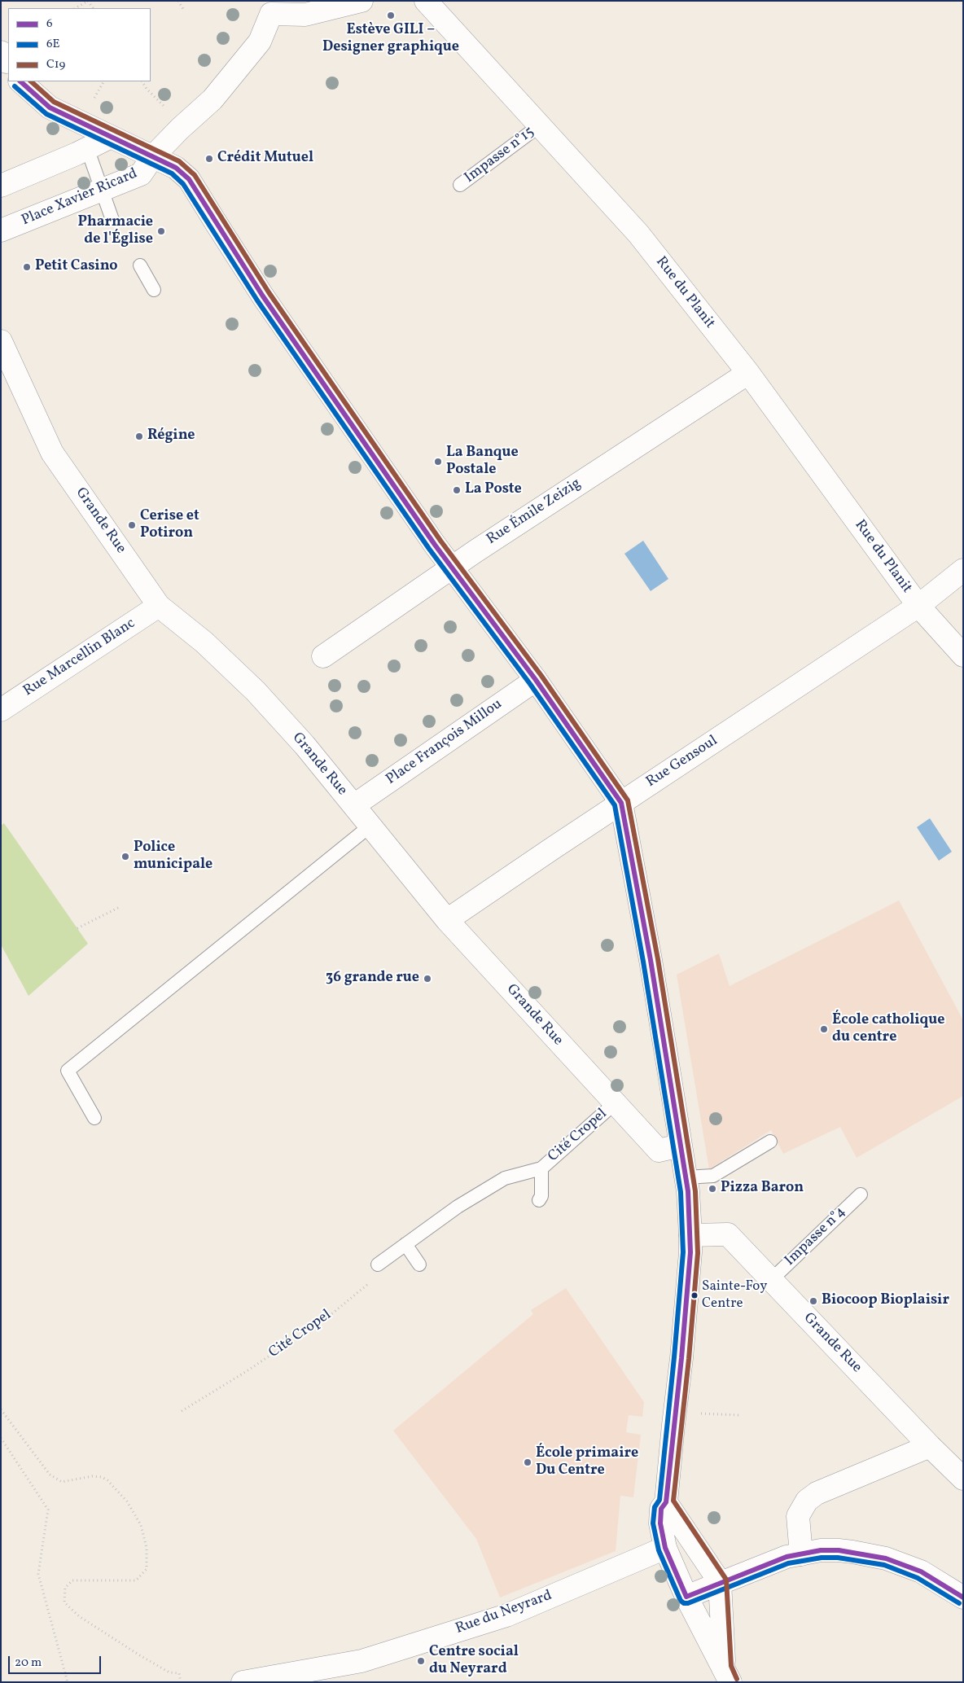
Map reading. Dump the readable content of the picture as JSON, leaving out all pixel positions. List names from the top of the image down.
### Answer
{
  "streets": {
    "street": [
      "Place Xavier Ricard",
      "Rue du Planit",
      "Rue Émile Zeizig",
      "Grande Rue",
      "Rue Marcellin Blanc",
      "Place François Millou",
      "Rue Gensoul",
      "Rue du Neyrard"
    ],
    "lane": ["Impasse n°15", "Cité Cropel", "Impasse n°4"]
  },
  "crossings": [
    ["Impasse n°15", "Rue du Planit"],
    ["Place Xavier Ricard", "Rue Émile Zeizig"],
    ["Place Xavier Ricard", "Place François Millou"],
    ["Place Xavier Ricard", "Rue Gensoul"],
    ["Rue du Planit", "Rue Émile Zeizig"],
    ["Rue du Planit", "Rue Gensoul"],
    ["Grande Rue", "Rue Marcellin Blanc"],
    ["Grande Rue", "Place François Millou"],
    ["Grande Rue", "Rue Gensoul"],
    ["Grande Rue", "Cité Cropel"],
    ["Grande Rue", "Impasse n°4"]
  ],
  "places": [
    "Estève GILI – Designer graphique",
    "Crédit Mutuel",
    "Pharmacie de l'Église",
    "Petit Casino",
    "Régine",
    "La Banque Postale",
    "La Poste",
    "Cerise et Potiron",
    "Police municipale",
    "36 grande rue",
    "École catholique du centre",
    "Pizza Baron",
    "Sainte-Foy Centre",
    "Biocoop Bioplaisir",
    "École primaire Du Centre",
    "Centre social du Neyrard"
  ],
  "lines": ["transit line 6", "transit line C19", "transit line 6E"],
  "legend": ["6", "6E", "C19"],
  "scale_bar": "20 m"
}
